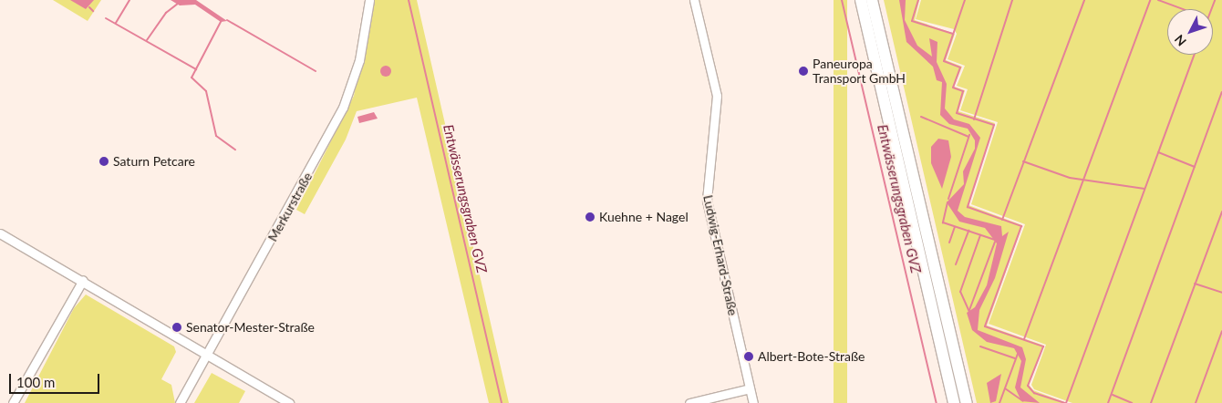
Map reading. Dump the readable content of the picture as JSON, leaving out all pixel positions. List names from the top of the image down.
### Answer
{
  "streets": {
    "street": ["Merkurstraße", "Ludwig-Erhard-Straße"]
  },
  "water": ["Entwässerungsgraben GVZ"],
  "places": [
    "Paneuropa Transport GmbH",
    "Saturn Petcare",
    "Kuehne + Nagel",
    "Senator-Mester-Straße",
    "Albert-Bote-Straße"
  ],
  "scale_bar": "100 m",
  "north": "bottom left"
}
